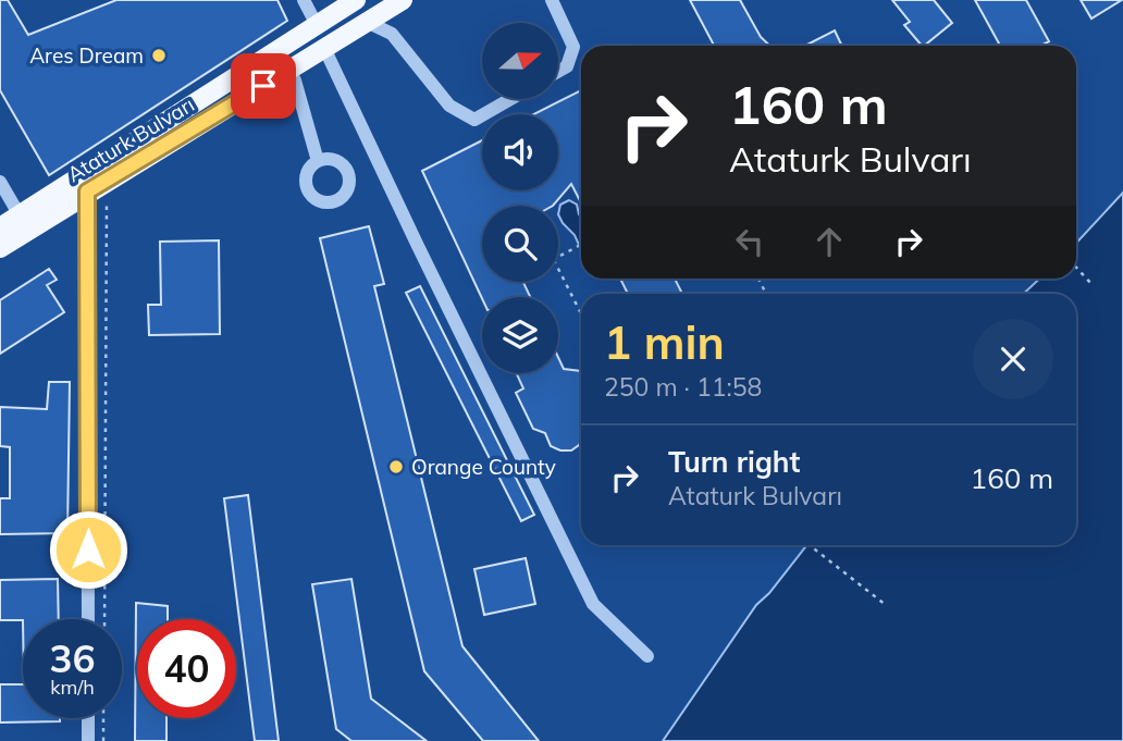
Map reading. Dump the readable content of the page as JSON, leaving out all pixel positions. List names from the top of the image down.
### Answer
{
  "streets": {
    "main road": ["Ataturk Bulvarı"]
  },
  "places": ["Ares Dream", "Orange County"],
  "north": "right",
  "page": {
    "turn": ["160 m", "Ataturk Bulvarı"],
    "heading": ["1 min", "250 m · 11:58"],
    "list": [
      {
        "name": "Turn right",
        "note": "Ataturk Bulvarı",
        "value": "160 m"
      }
    ],
    "speed": "36 km/h",
    "limit": "40"
  }
}
